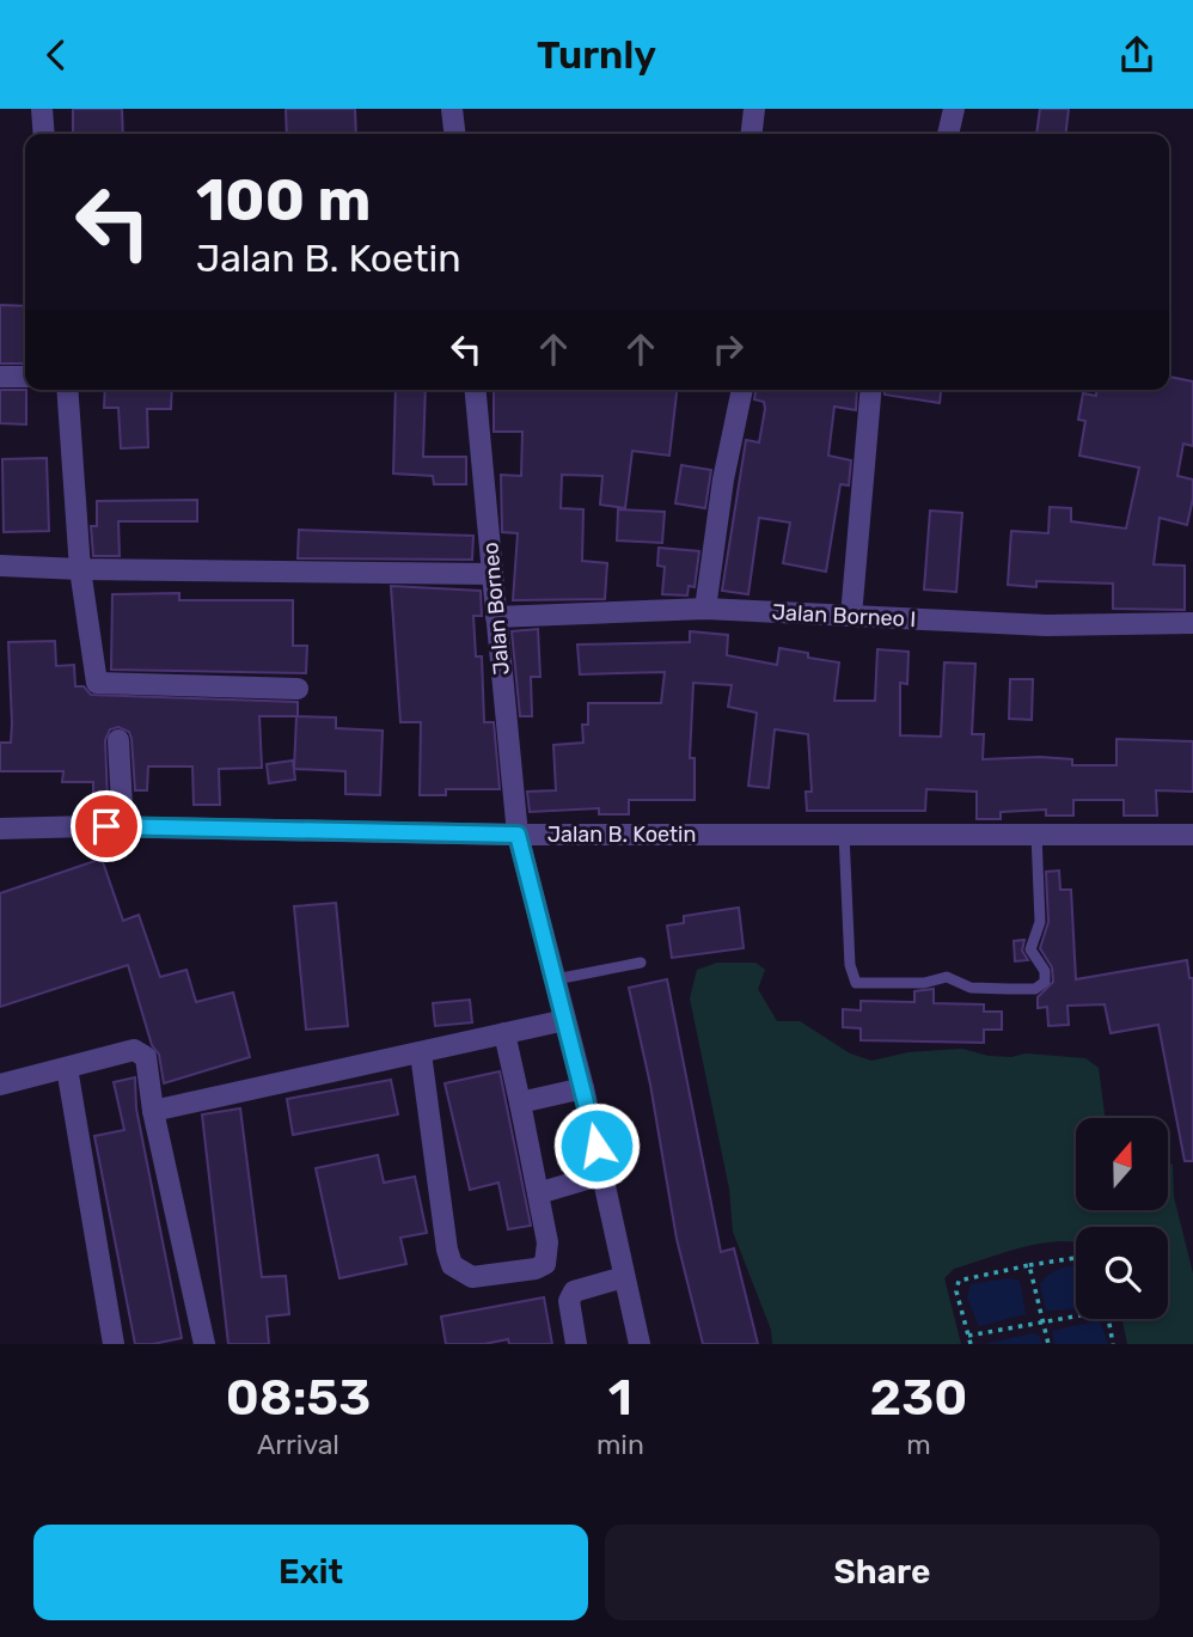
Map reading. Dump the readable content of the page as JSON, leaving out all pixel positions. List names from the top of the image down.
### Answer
{
  "streets": {
    "street": ["Jalan Borneo", "Jalan Borneo I", "Jalan B. Koetin"]
  },
  "crossings": [
    ["Jalan Borneo", "Jalan Borneo I"],
    ["Jalan Borneo", "Jalan B. Koetin"]
  ],
  "north": "top",
  "page": {
    "header": "Turnly",
    "turn": ["100 m", "Jalan B. Koetin"],
    "eta": [
      "08:53",
      "Arrival",
      "1",
      "min",
      "230",
      "m"
    ],
    "buttons": ["Exit", "Share"]
  }
}
